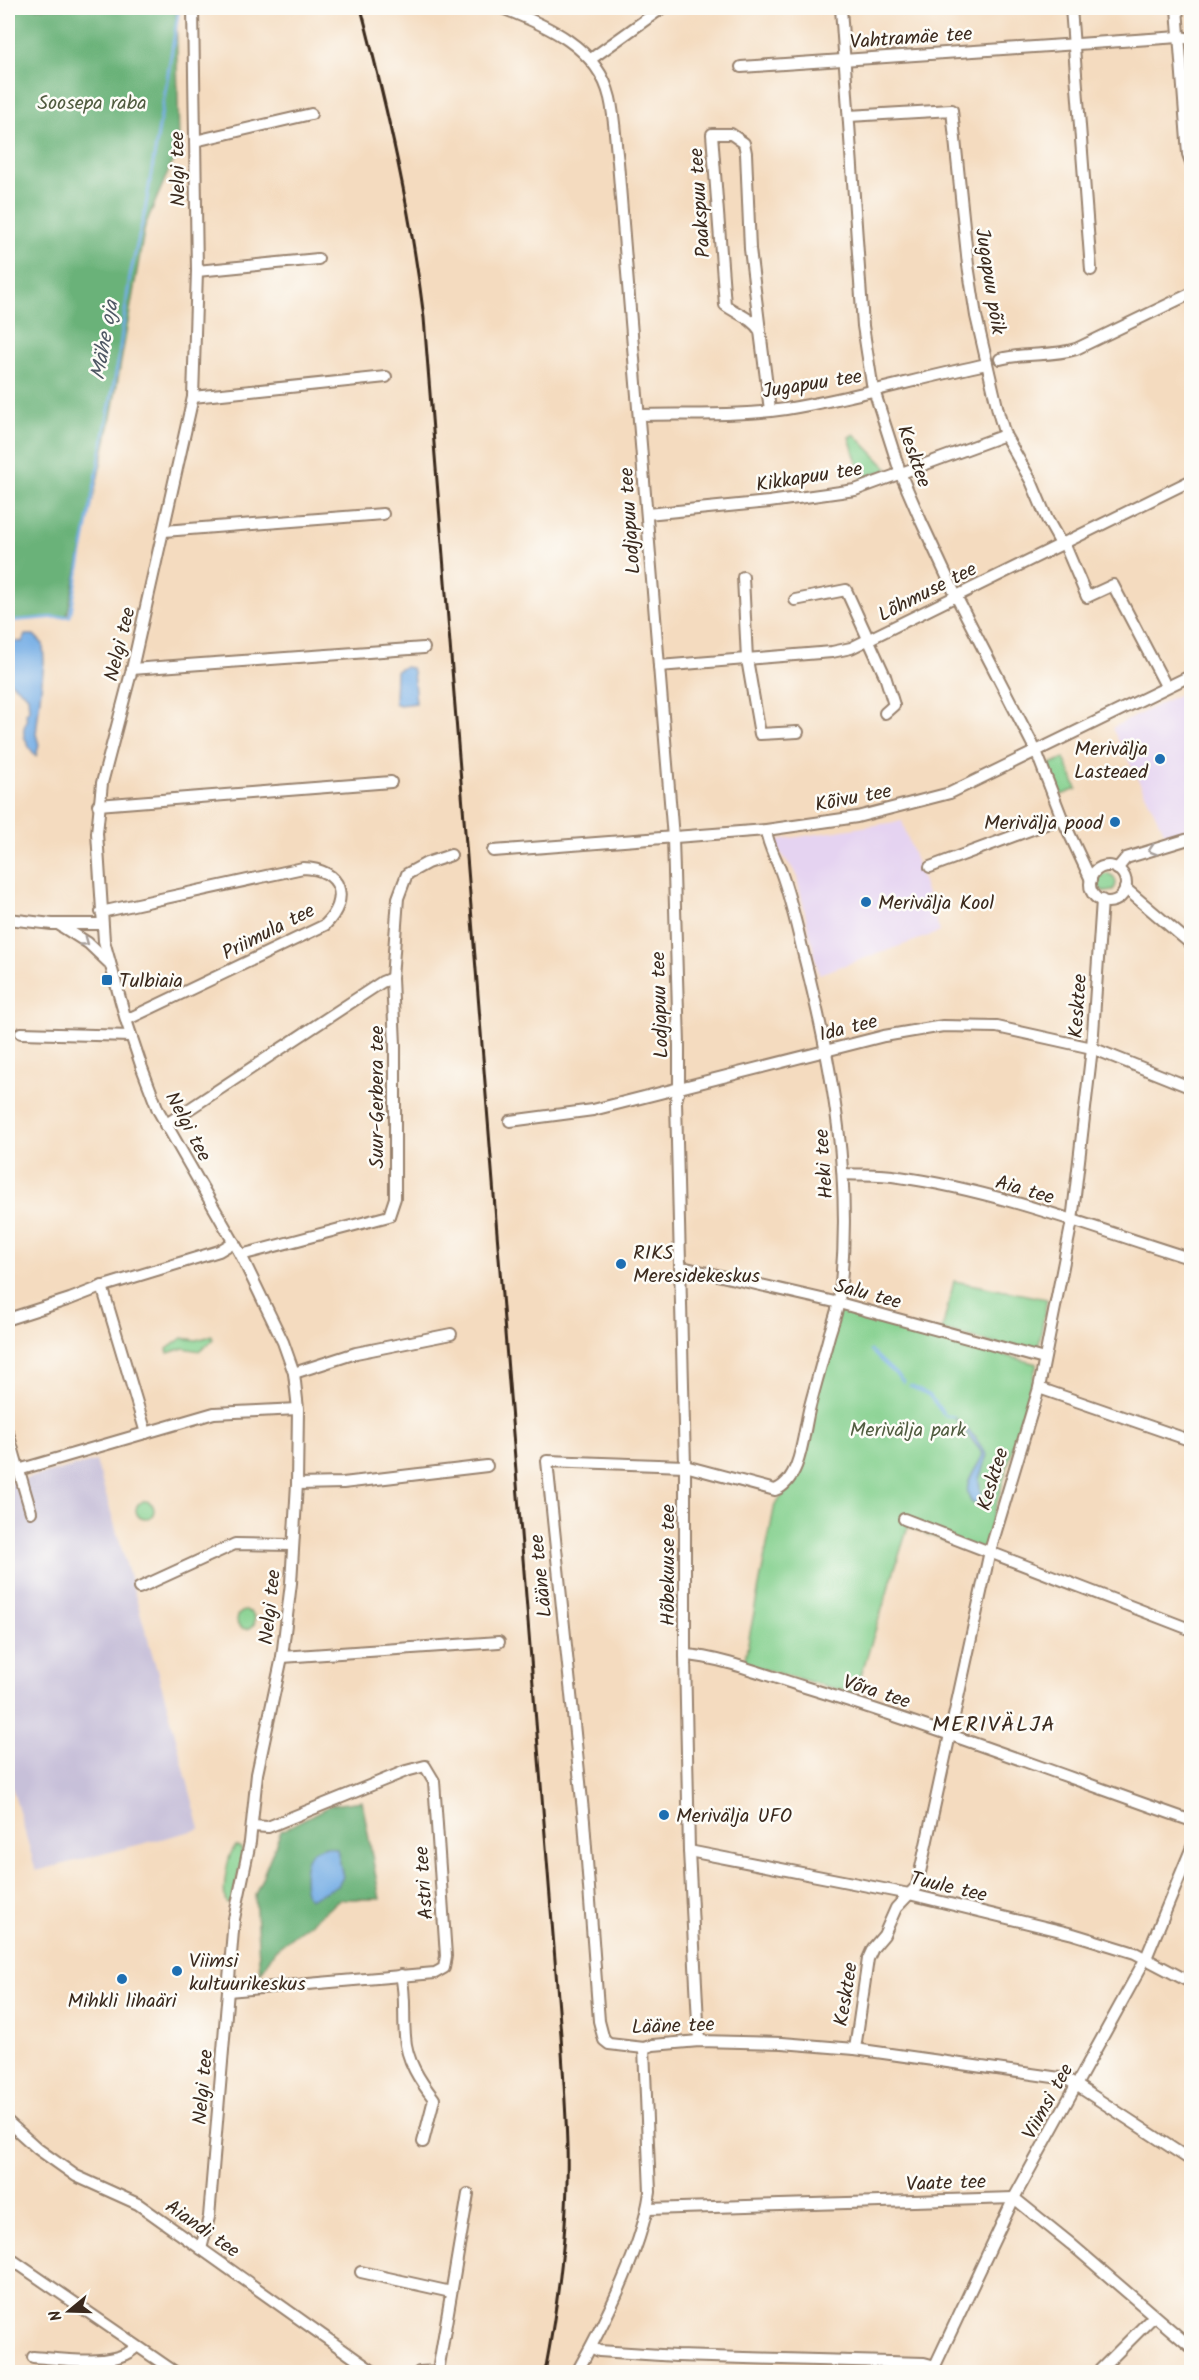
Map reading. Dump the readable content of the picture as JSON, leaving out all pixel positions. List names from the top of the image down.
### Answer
{
  "streets": {
    "street": [
      "Vahtramäe tee",
      "Nelgi tee",
      "Paakspuu tee",
      "Jugapuu põik",
      "Jugapuu tee",
      "Kesktee",
      "Kikkapuu tee",
      "Lodjapuu tee",
      "Lõhmuse tee",
      "Kõivu tee",
      "Priimula tee",
      "Ida tee",
      "Suur-Gerbera tee",
      "Heki tee",
      "Aia tee",
      "Salu tee",
      "Hõbekuuse tee",
      "Lääne tee",
      "Võra tee",
      "Astri tee",
      "Tuule tee",
      "Viimsi tee",
      "Vaate tee",
      "Aiandi tee"
    ]
  },
  "crossings": [
    ["Vahtramäe tee", "Kesktee"],
    ["Nelgi tee", "Priimula tee"],
    ["Nelgi tee", "Suur-Gerbera tee"],
    ["Nelgi tee", "Astri tee"],
    ["Nelgi tee", "Aiandi tee"],
    ["Paakspuu tee", "Jugapuu tee"],
    ["Jugapuu põik", "Jugapuu tee"],
    ["Jugapuu põik", "Kesktee"],
    ["Jugapuu põik", "Kikkapuu tee"],
    ["Jugapuu põik", "Lõhmuse tee"],
    ["Jugapuu põik", "Kõivu tee"],
    ["Jugapuu tee", "Kesktee"],
    ["Jugapuu tee", "Lodjapuu tee"],
    ["Kesktee", "Kikkapuu tee"],
    ["Kesktee", "Lõhmuse tee"],
    ["Kesktee", "Kõivu tee"],
    ["Kesktee", "Ida tee"],
    ["Kesktee", "Aia tee"],
    ["Kesktee", "Salu tee"],
    ["Kesktee", "Lääne tee"],
    ["Kesktee", "Võra tee"],
    ["Kesktee", "Tuule tee"],
    ["Kikkapuu tee", "Lodjapuu tee"],
    ["Lodjapuu tee", "Lõhmuse tee"],
    ["Lodjapuu tee", "Kõivu tee"],
    ["Lodjapuu tee", "Ida tee"],
    ["Lodjapuu tee", "Hõbekuuse tee"],
    ["Kõivu tee", "Heki tee"],
    ["Ida tee", "Heki tee"],
    ["Ida tee", "Hõbekuuse tee"],
    ["Heki tee", "Aia tee"],
    ["Heki tee", "Salu tee"],
    ["Heki tee", "Hõbekuuse tee"],
    ["Heki tee", "Lääne tee"],
    ["Salu tee", "Hõbekuuse tee"],
    ["Hõbekuuse tee", "Lääne tee"],
    ["Hõbekuuse tee", "Võra tee"],
    ["Hõbekuuse tee", "Tuule tee"],
    ["Lääne tee", "Viimsi tee"],
    ["Tuule tee", "Viimsi tee"],
    ["Viimsi tee", "Vaate tee"]
  ],
  "districts": ["MERIVÄLJA"],
  "water": ["Mähe oja"],
  "parks": ["Soosepa raba", "Merivälja park"],
  "places": {
    "other": [
      "Merivälja Lasteaed",
      "Merivälja pood",
      "Merivälja Kool",
      "RIKS Meresidekeskus",
      "Merivälja UFO",
      "Viimsi kultuurikeskus",
      "Mihkli lihaäri"
    ],
    "transit": ["Tulbiaia"]
  },
  "north": "left"
}
